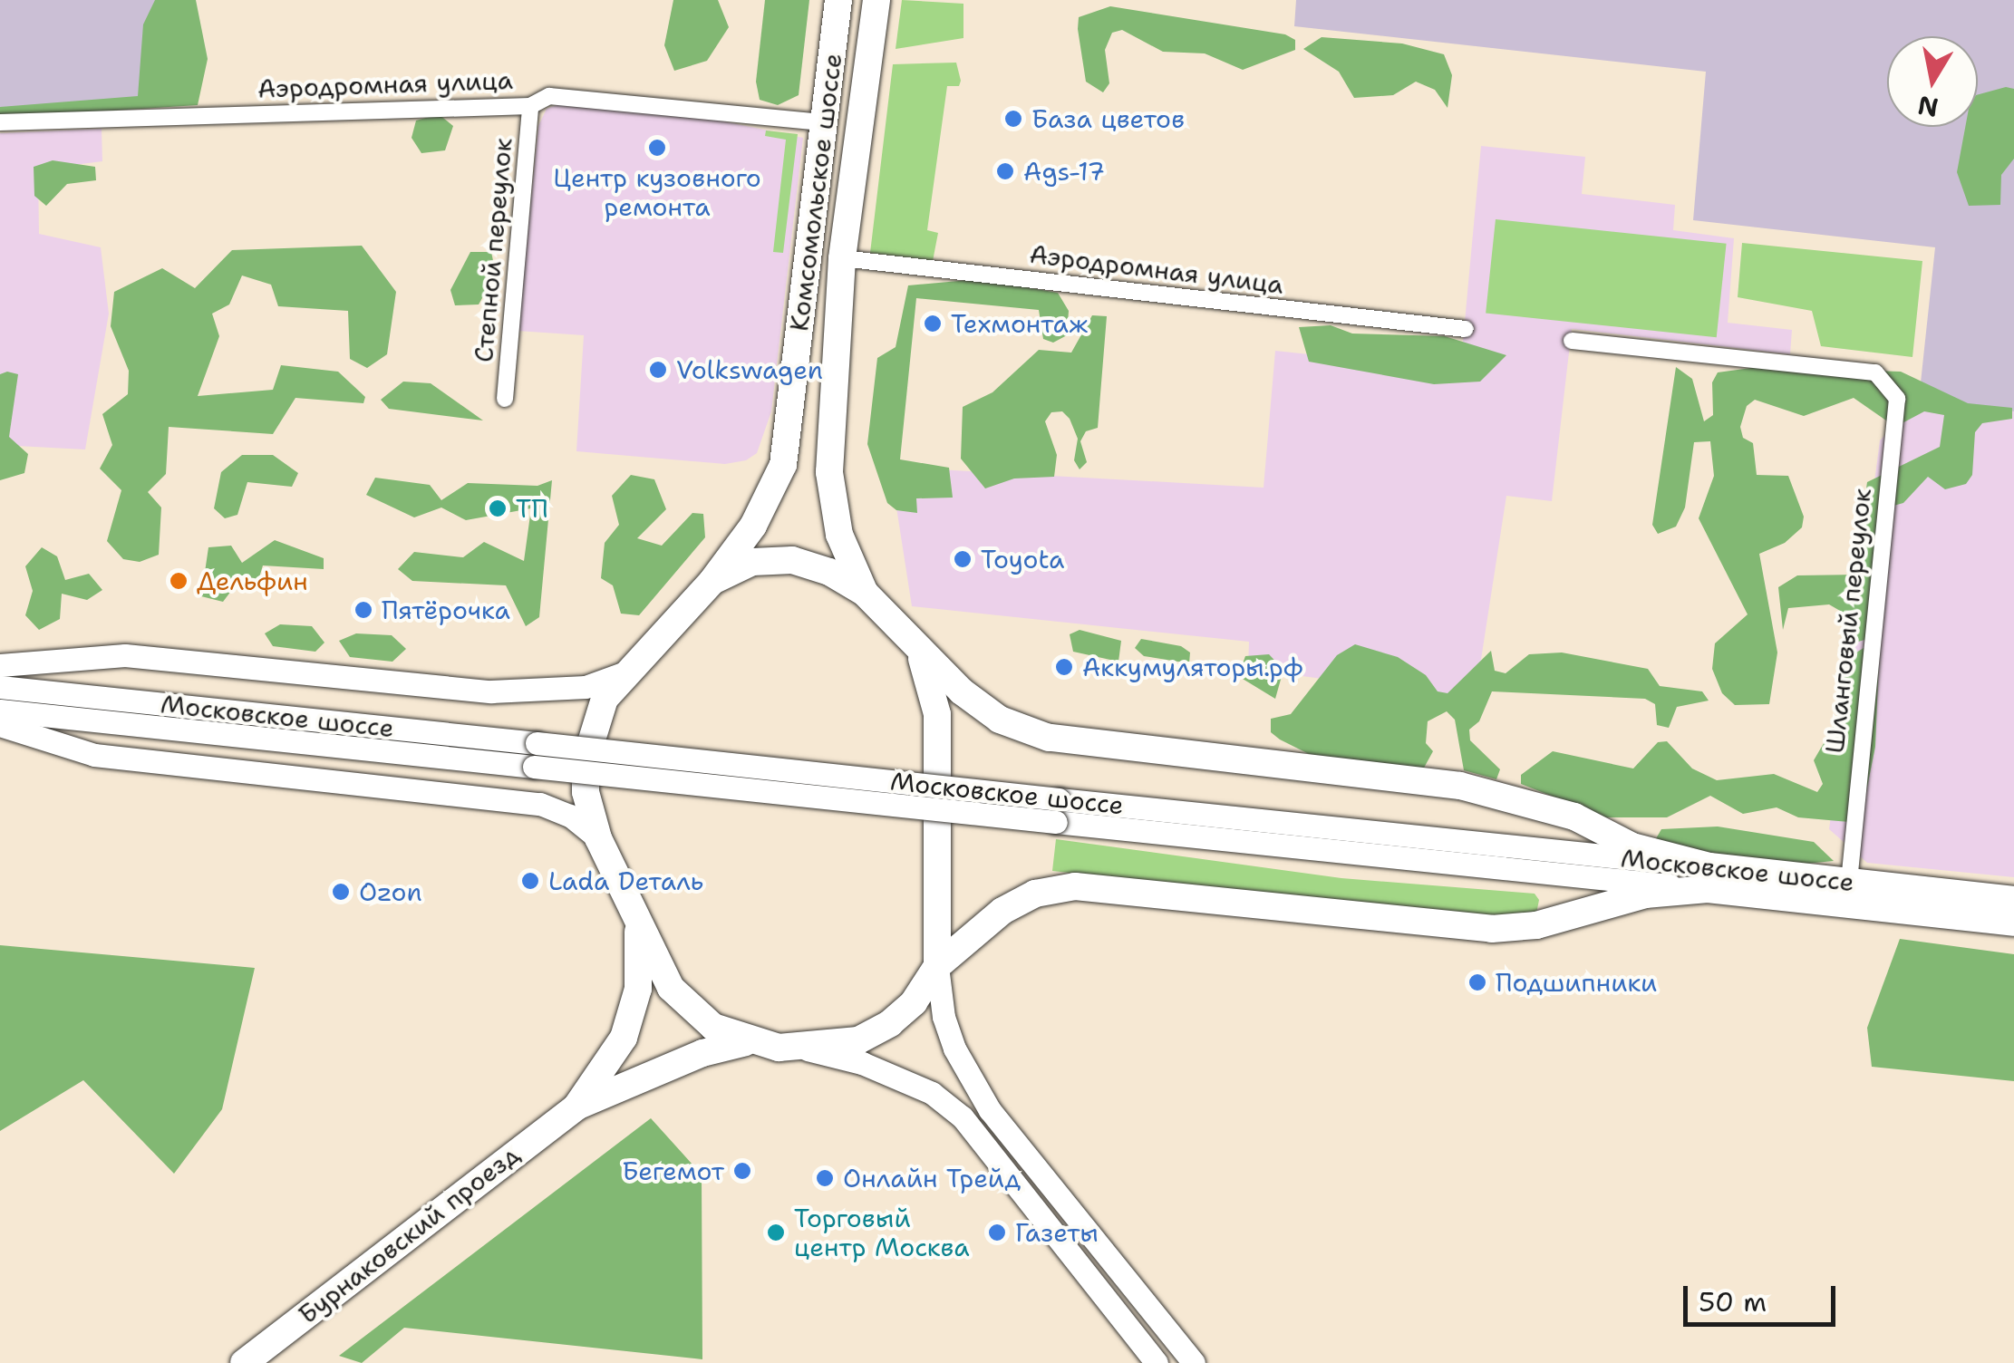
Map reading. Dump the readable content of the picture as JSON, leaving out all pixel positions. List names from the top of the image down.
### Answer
{
  "streets": {
    "main road": ["Комсомольское шоссе", "Московское шоссе", "Бурнаковский проезд"],
    "street": ["Аэродромная улица", "Степной переулок", "Шланговый переулок"]
  },
  "crossings": [
    ["Аэродромная улица", "Комсомольское шоссе"],
    ["Аэродромная улица", "Степной переулок"],
    ["Шланговый переулок", "Московское шоссе"]
  ],
  "places": [
    "База цветов",
    "Центр кузовного ремонта",
    "Ags-17",
    "Техмонтаж",
    "Volkswagen",
    "ТП",
    "Toyota",
    "Дельфин",
    "Пятёрочка",
    "Аккумуляторы.рф",
    "Lada Dеталь",
    "Ozon",
    "Подшипники",
    "Бегемот",
    "Онлайн Трейд",
    "Торговый центр Москва",
    "Газеты"
  ],
  "scale_bar": "50 m",
  "north": "bottom"
}
